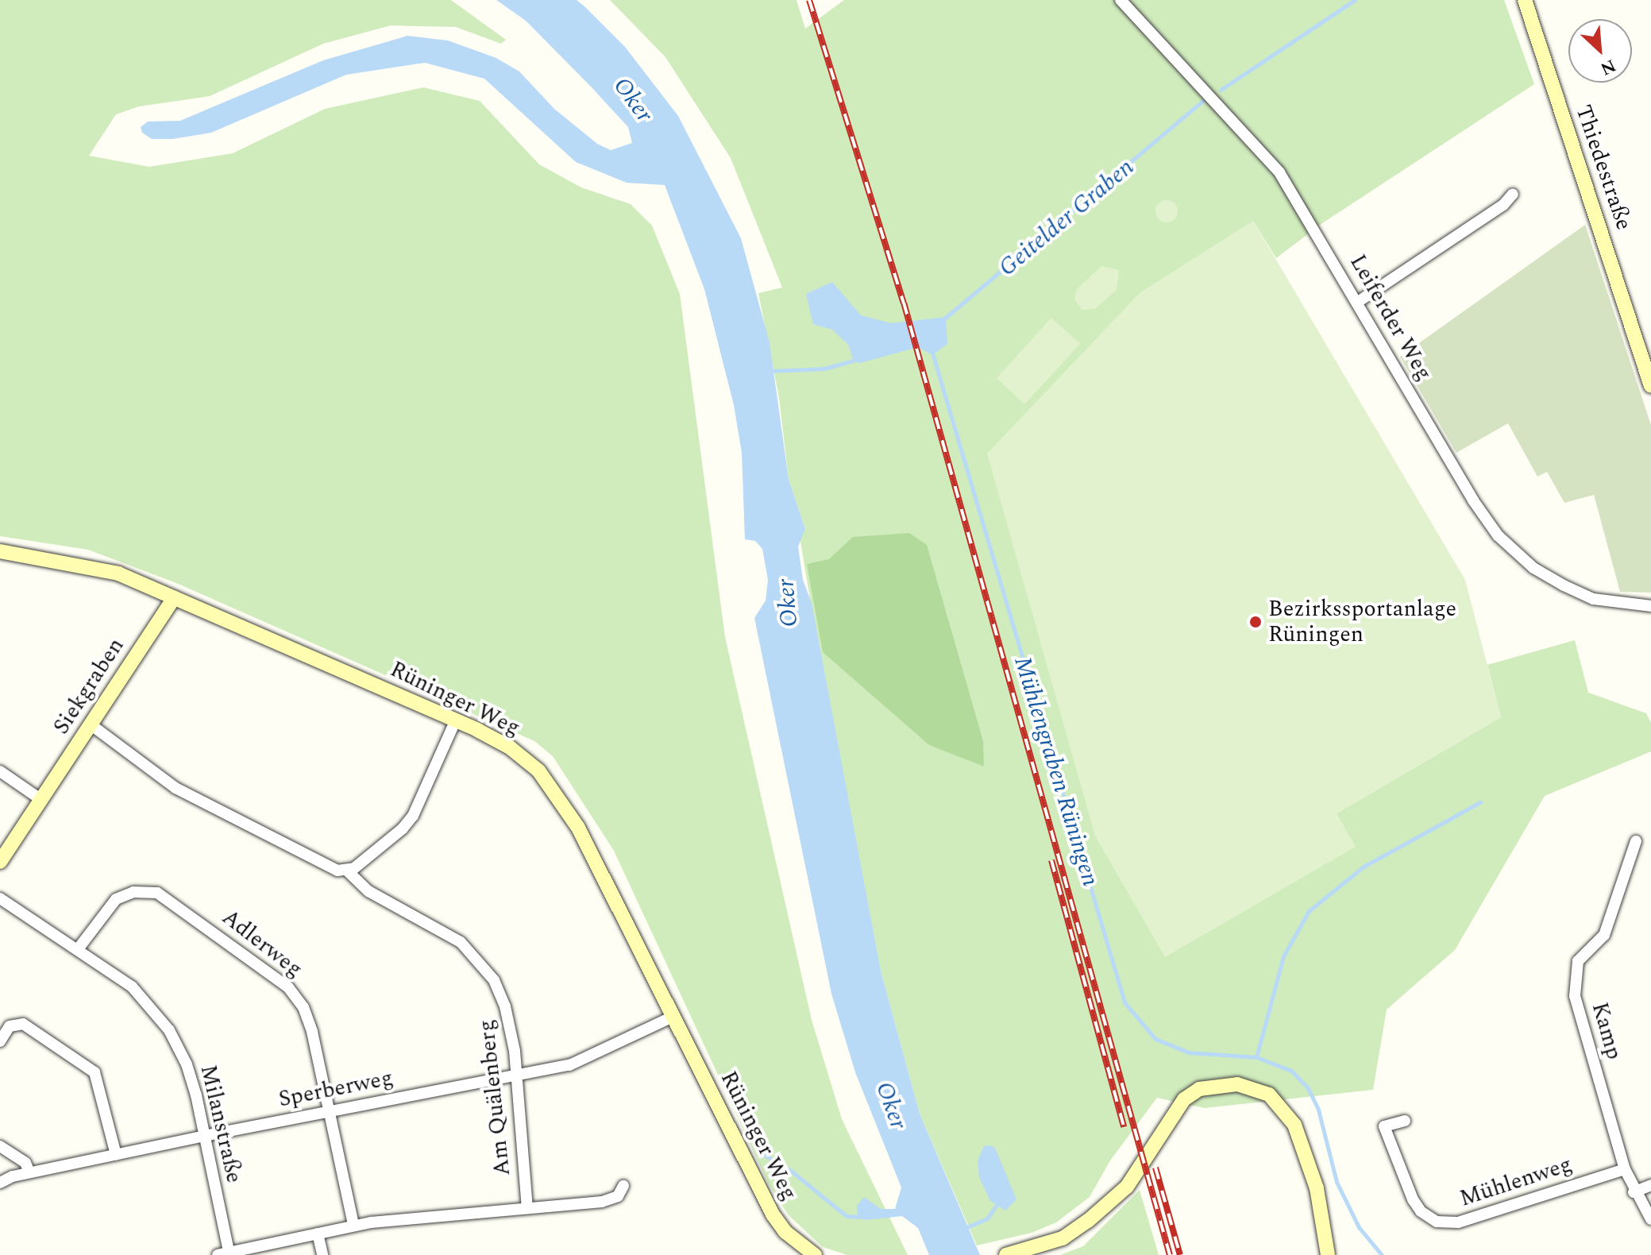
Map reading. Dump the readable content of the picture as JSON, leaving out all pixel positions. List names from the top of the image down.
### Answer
{
  "streets": {
    "street": [
      "Thiedestraße",
      "Leiferder Weg",
      "Siekgraben",
      "Rüninger Weg",
      "Adlerweg",
      "Kamp",
      "Sperberweg",
      "Am Quälenberg",
      "Milanstraße",
      "Mühlenweg"
    ]
  },
  "crossings": [
    ["Siekgraben", "Rüninger Weg"],
    ["Siekgraben", "Am Quälenberg"],
    ["Rüninger Weg", "Sperberweg"],
    ["Adlerweg", "Sperberweg"],
    ["Adlerweg", "Milanstraße"],
    ["Kamp", "Mühlenweg"],
    ["Sperberweg", "Am Quälenberg"],
    ["Sperberweg", "Milanstraße"]
  ],
  "water": ["Oker", "Geitelder Graben", "Mühlengraben Rüningen"],
  "places": ["Bezirkssportanlage Rüningen"],
  "north": "bottom right"
}
